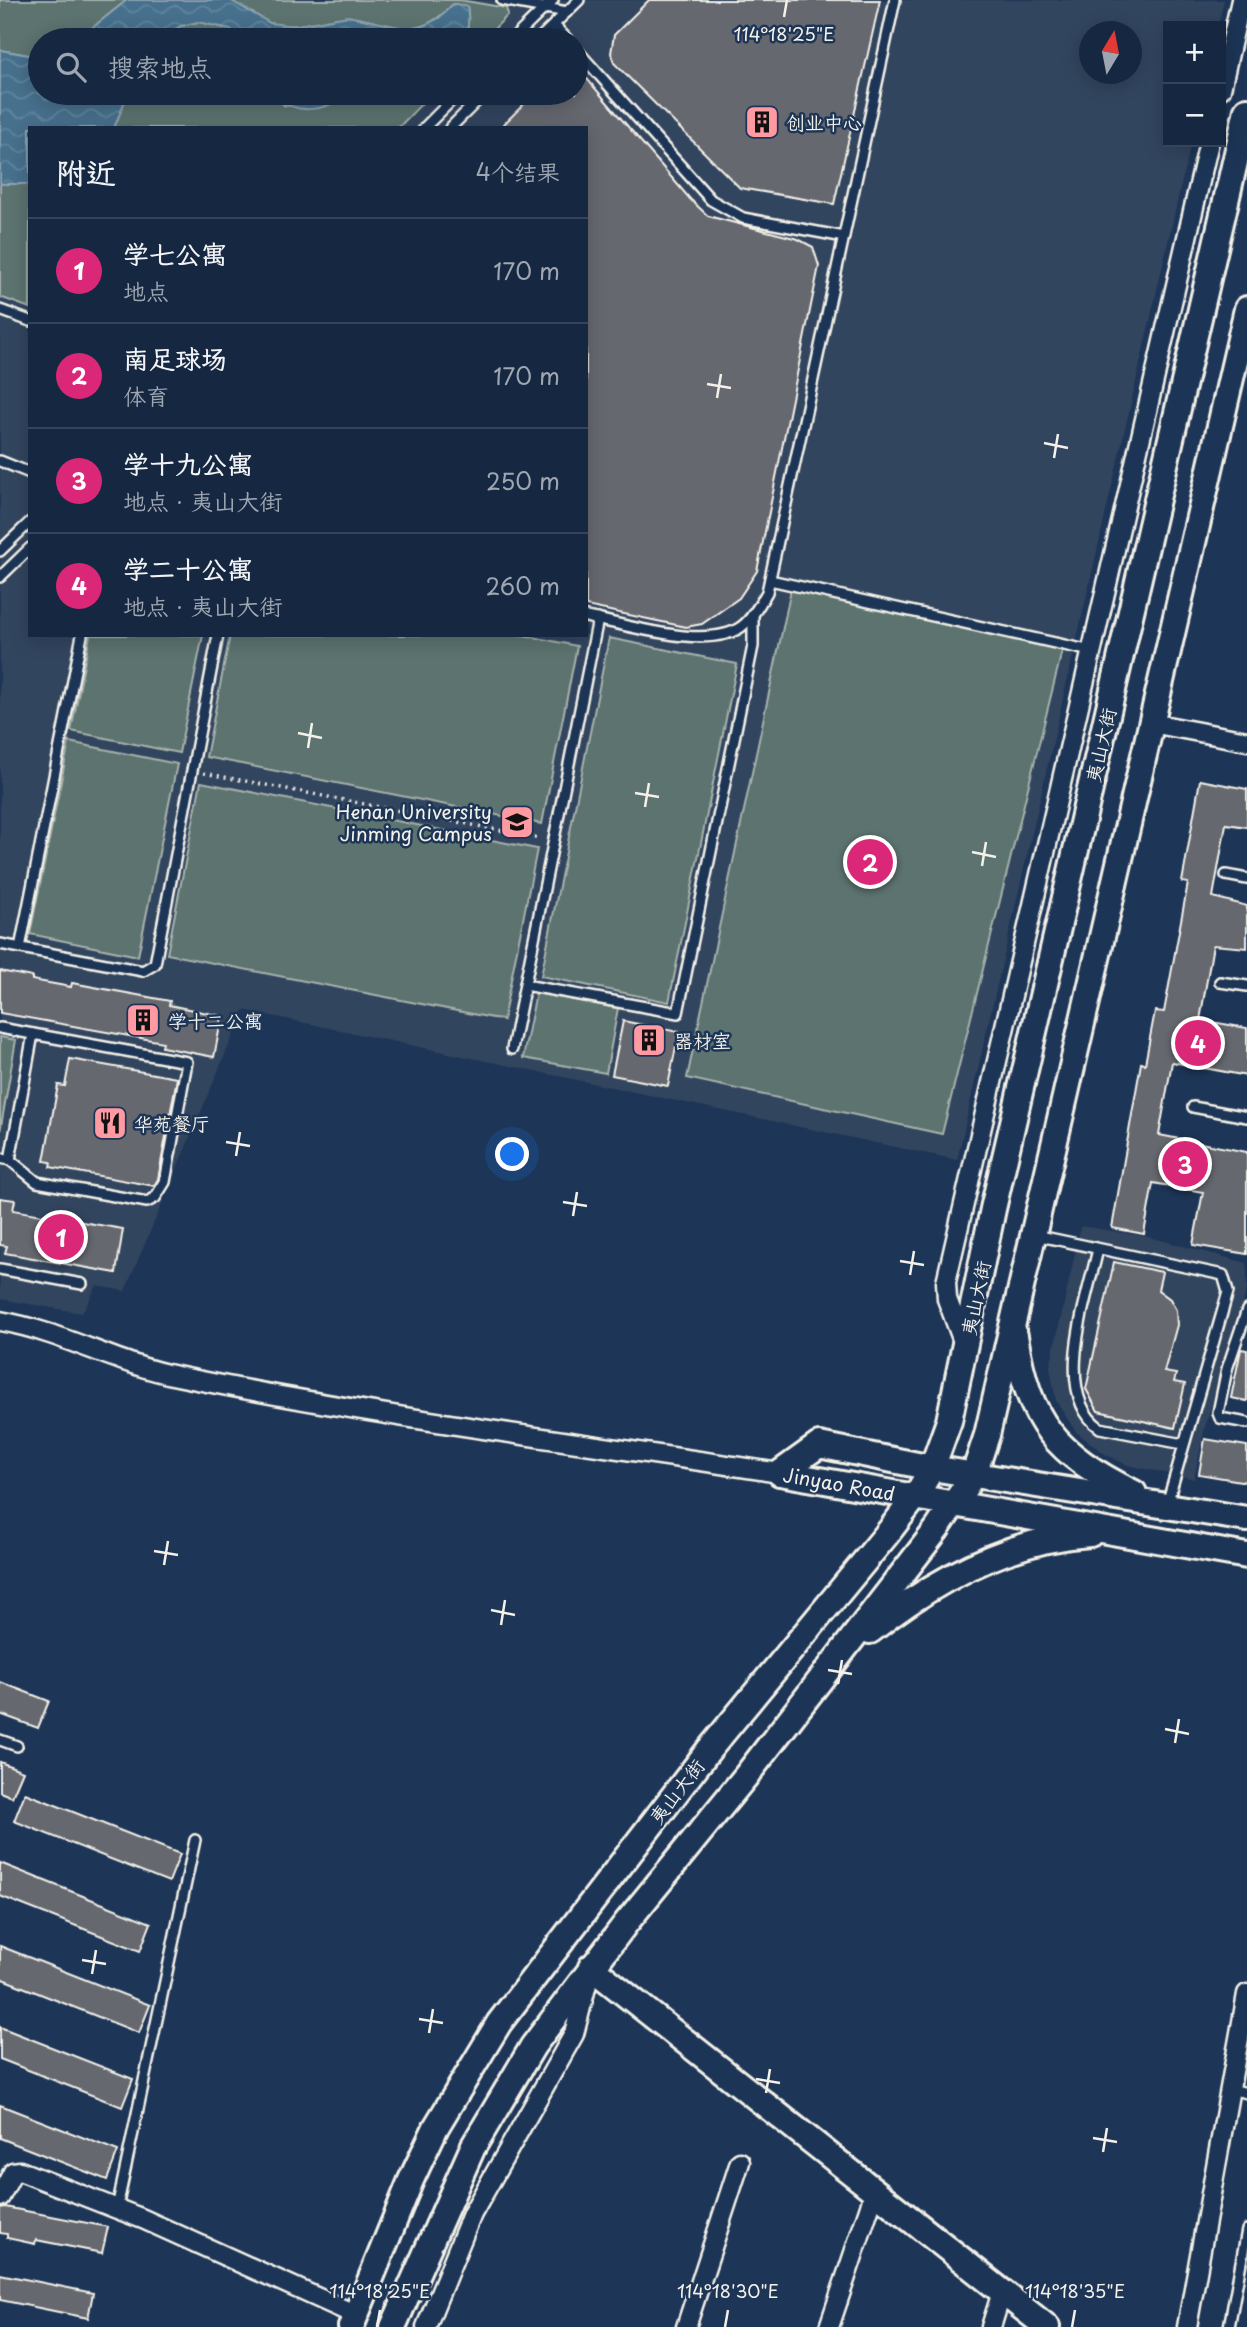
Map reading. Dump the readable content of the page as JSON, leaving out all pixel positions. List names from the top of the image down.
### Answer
{
  "streets": {
    "main road": ["夷山大街", "Jinyao Road"]
  },
  "crossings": [
    ["夷山大街", "Jinyao Road"]
  ],
  "places": {
    "building": ["创业中心", "学十二公寓", "器材室"],
    "school or university": ["Henan University Jinming Campus"],
    "restaurant": ["华苑餐厅"]
  },
  "north": "top",
  "page": {
    "map_buttons": ["+", "−"],
    "search": "搜索地点",
    "heading": ["附近", "4个结果"],
    "list": [
      {
        "mark": "1",
        "name": "学七公寓",
        "note": "地点",
        "value": "170 m"
      },
      {
        "mark": "2",
        "name": "南足球场",
        "note": "体育",
        "value": "170 m"
      },
      {
        "mark": "3",
        "name": "学十九公寓",
        "note": "地点 · 夷山大街",
        "value": "250 m"
      },
      {
        "mark": "4",
        "name": "学二十公寓",
        "note": "地点 · 夷山大街",
        "value": "260 m"
      }
    ],
    "pins": [
      "2",
      "4",
      "3",
      "1"
    ]
  },
  "coordinates": ["114°18'25\"E", "114°18'30\"E", "114°18'35\"E"]
}
